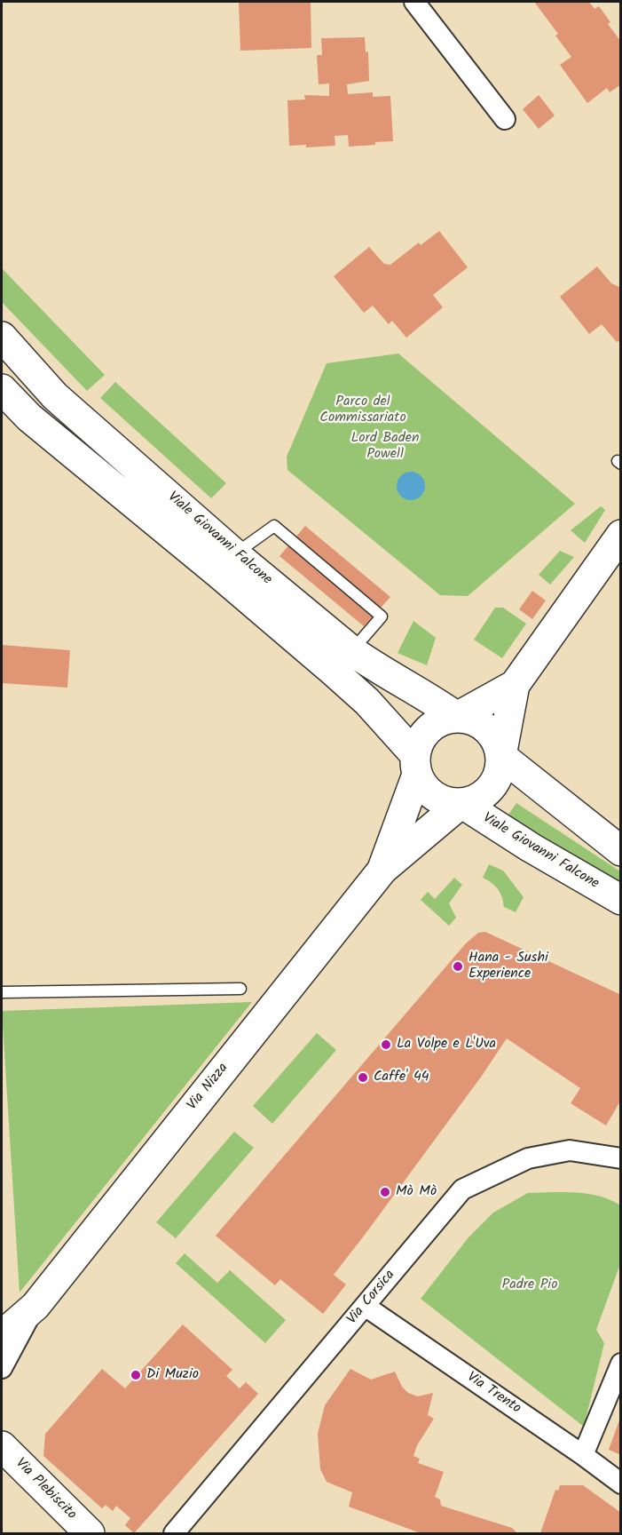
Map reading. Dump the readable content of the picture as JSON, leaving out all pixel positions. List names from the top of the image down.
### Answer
{
  "streets": {
    "main road": ["Viale Giovanni Falcone", "Via Nizza", "Via Plebiscito"],
    "street": ["Via Corsica", "Via Trento"]
  },
  "crossings": [
    ["Viale Giovanni Falcone", "Via Nizza"],
    ["Via Corsica", "Via Trento"]
  ],
  "parks": ["Parco del Commissariato", "Lord Baden Powell", "Padre Pio"],
  "places": [
    "Hana - Sushi Experience",
    "La Volpe e L'Uva",
    "Caffe' 44",
    "Mò Mò",
    "Di Muzio"
  ]
}
